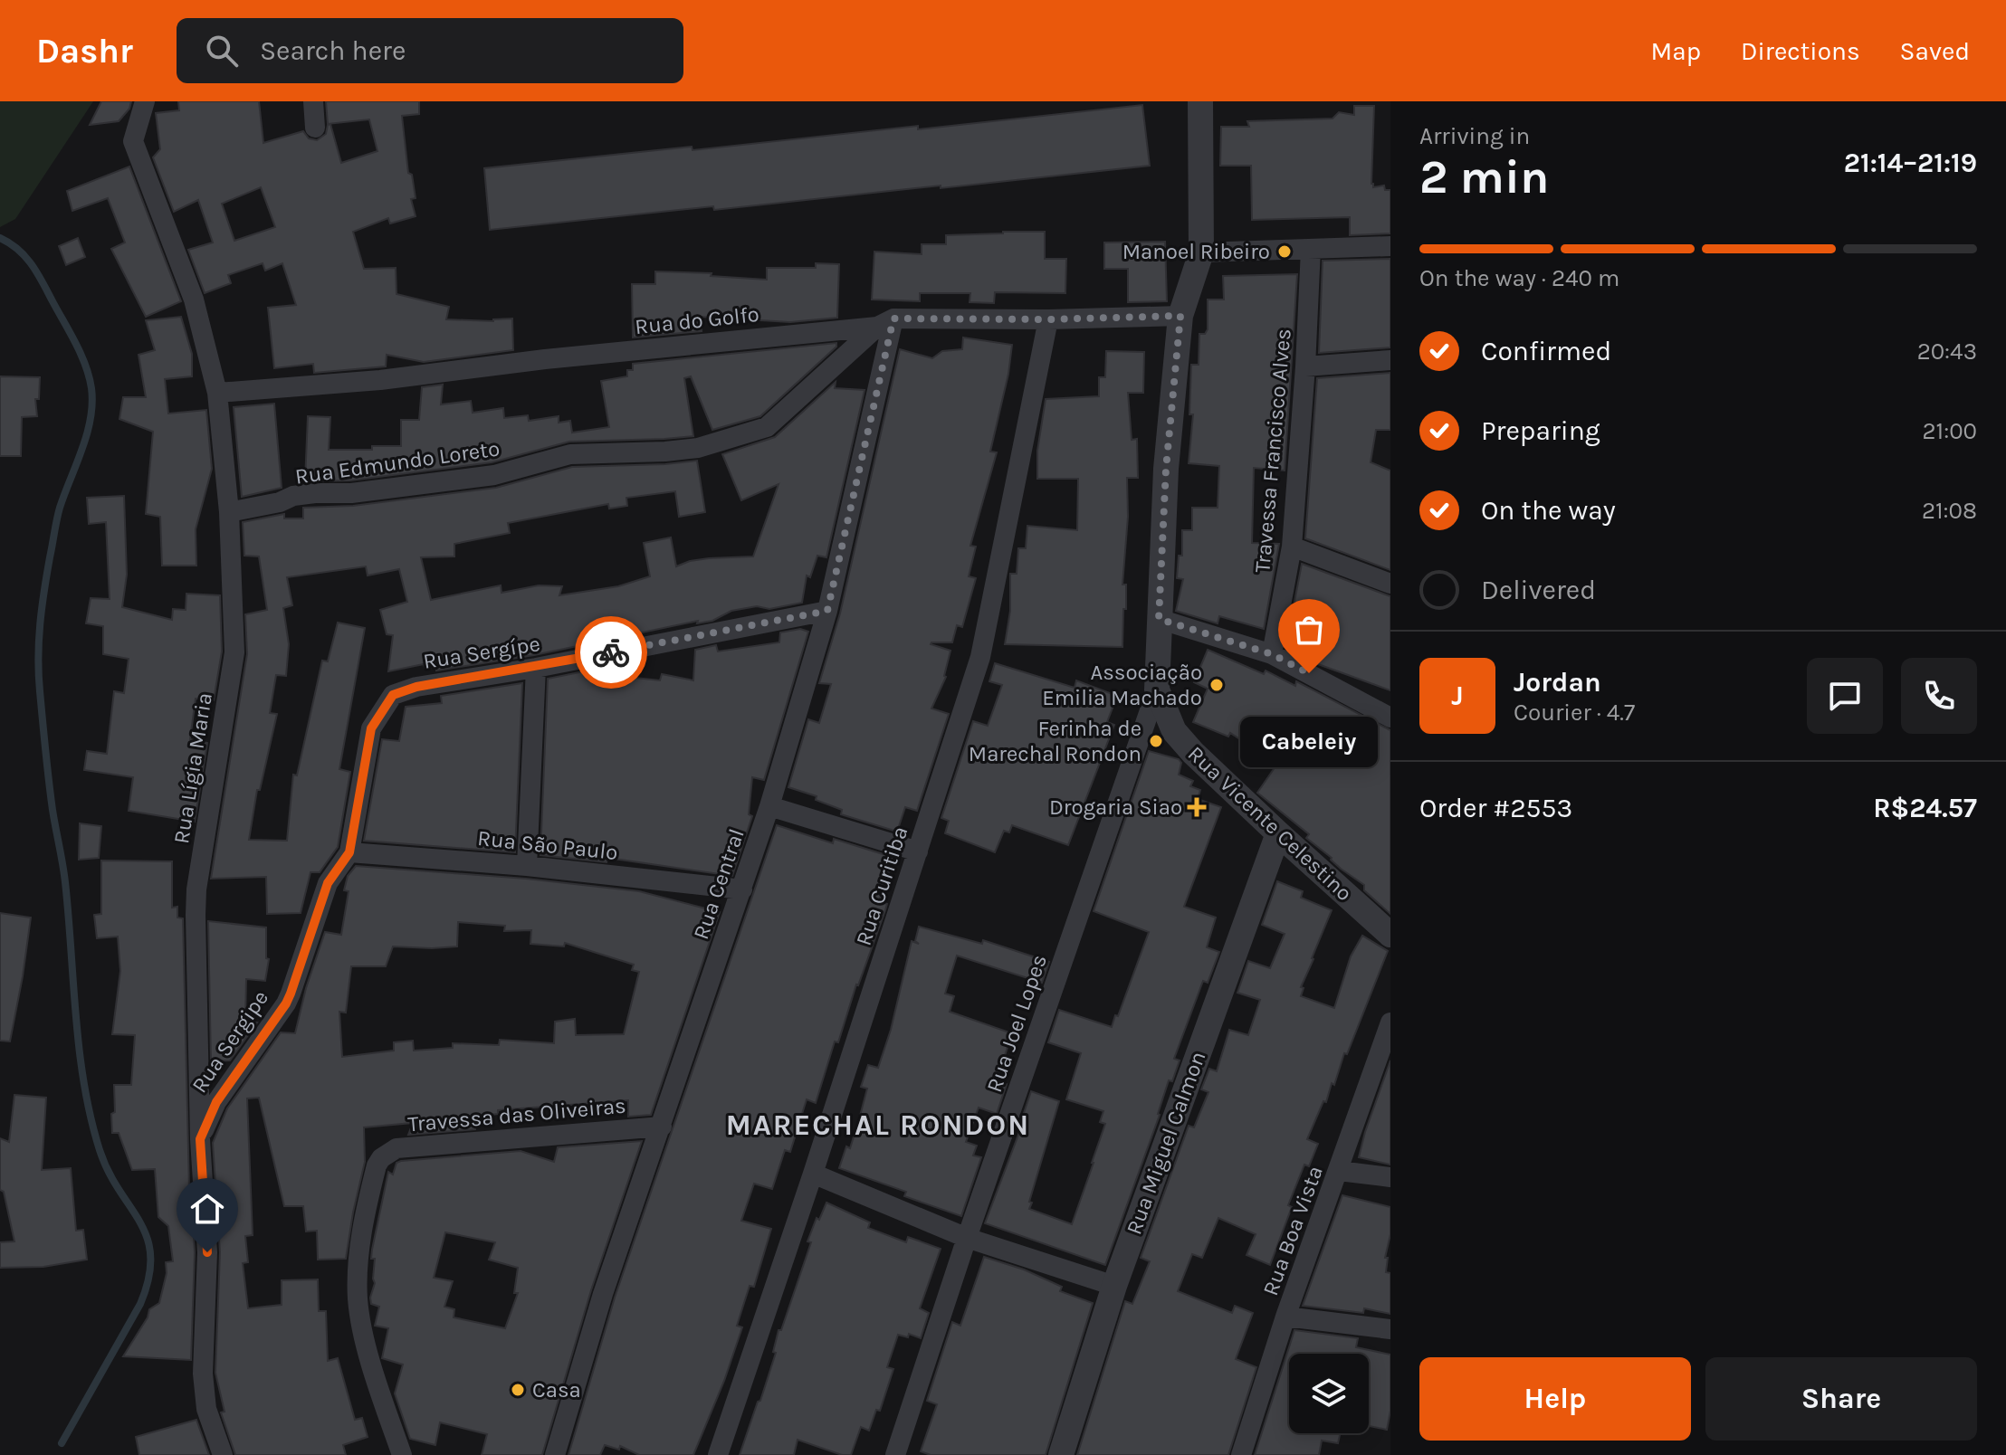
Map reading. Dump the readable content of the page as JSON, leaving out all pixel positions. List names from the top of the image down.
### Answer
{
  "streets": {
    "street": [
      "Rua do Golfo",
      "Travessa Francisco Alves",
      "Rua Edmundo Loreto",
      "Rua Sergípe",
      "Rua Lígia Maria",
      "Rua Vicente Celestino",
      "Rua São Paulo",
      "Rua Central",
      "Rua Curitiba",
      "Rua Joel Lopes",
      "Rua Sergipe",
      "Travessa das Oliveiras",
      "Rua Miguel Calmon",
      "Rua Boa Vista"
    ]
  },
  "crossings": [
    ["Rua do Golfo", "Rua Edmundo Loreto"],
    ["Rua do Golfo", "Rua Lígia Maria"],
    ["Rua do Golfo", "Rua Vicente Celestino"],
    ["Rua do Golfo", "Rua Central"],
    ["Rua do Golfo", "Rua Curitiba"],
    ["Rua Edmundo Loreto", "Rua Lígia Maria"],
    ["Rua Edmundo Loreto", "Rua Central"],
    ["Rua Sergípe", "Rua São Paulo"],
    ["Rua Sergípe", "Rua Central"],
    ["Rua Sergípe", "Rua Sergipe"],
    ["Rua Lígia Maria", "Rua Sergipe"],
    ["Rua Vicente Celestino", "Rua Joel Lopes"],
    ["Rua Vicente Celestino", "Rua Miguel Calmon"],
    ["Rua São Paulo", "Rua Central"],
    ["Rua São Paulo", "Rua Sergipe"],
    ["Rua Central", "Travessa das Oliveiras"]
  ],
  "districts": ["MARECHAL RONDON"],
  "places": {
    "other": [
      "Manoel Ribeiro",
      "Cabeleiy",
      "Associação Emilia Machado",
      "Ferinha de Marechal Rondon",
      "Casa"
    ],
    "health": ["Drogaria Siao"]
  },
  "page": {
    "header": "Dashr",
    "search": "Search here",
    "nav": ["Map", "Directions", "Saved"],
    "heading": ["2 min", "Arriving in", "21:14–21:19"],
    "panel": [
      "Jordan",
      "Courier · 4.7",
      "Order #2553",
      "R$24.57"
    ],
    "bar": "On the way · 240 m",
    "list": [
      ["Confirmed", "20:43"],
      ["Preparing", "21:00"],
      ["On the way", "21:08"],
      "Delivered"
    ],
    "round": "J",
    "bubble": "Cabeleiy",
    "buttons": ["Help", "Share"]
  }
}
